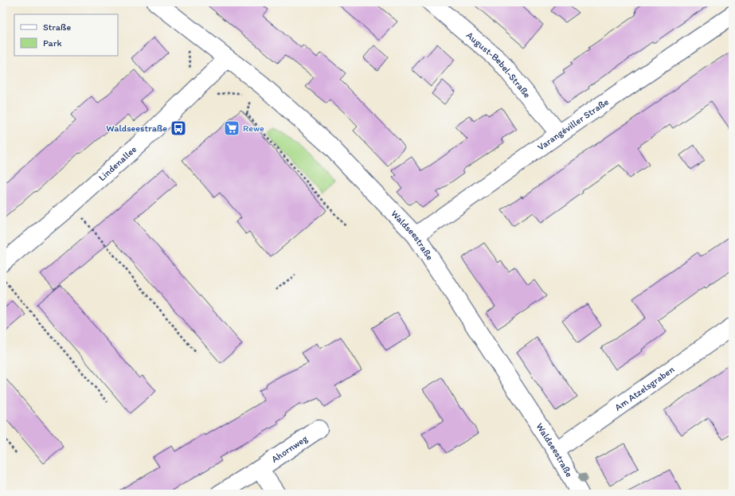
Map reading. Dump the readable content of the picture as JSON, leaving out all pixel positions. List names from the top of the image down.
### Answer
{
  "streets": {
    "street": [
      "August-Bebel-Straße",
      "Varangéviller Straße",
      "Lindenallee",
      "Waldseestraße",
      "Am Atzelsgraben",
      "Ahornweg"
    ]
  },
  "crossings": [
    ["August-Bebel-Straße", "Varangéviller Straße"],
    ["Varangéviller Straße", "Waldseestraße"],
    ["Lindenallee", "Waldseestraße"],
    ["Waldseestraße", "Am Atzelsgraben"]
  ],
  "places": {
    "bus stop": ["Waldseestraße"],
    "supermarket": ["Rewe"]
  },
  "legend": ["Straße", "Park"]
}
